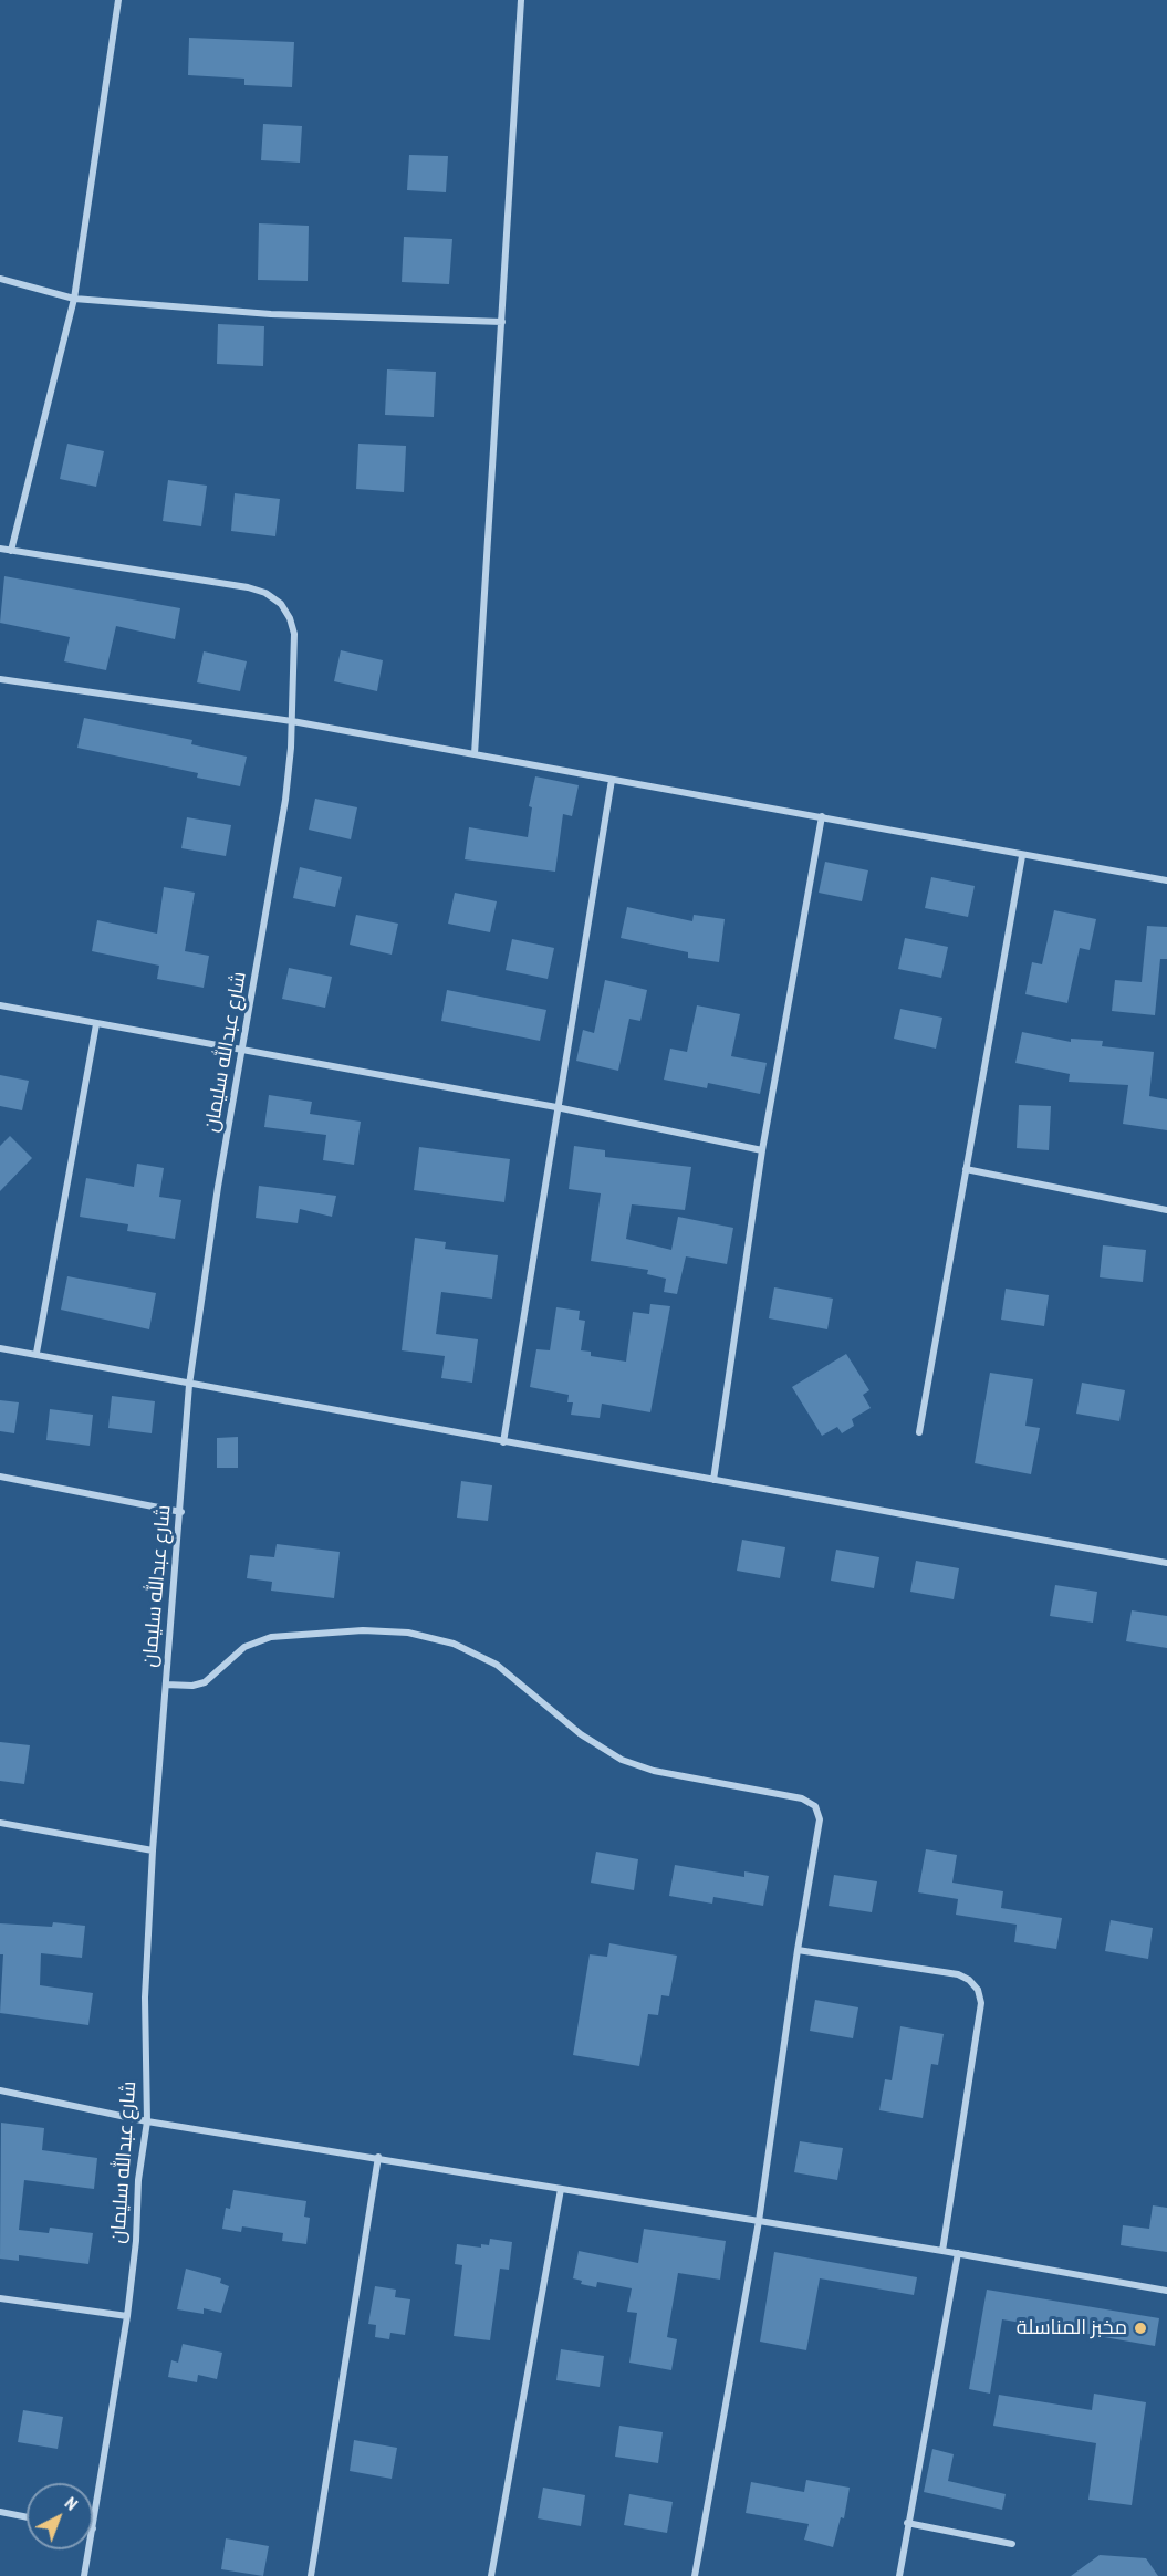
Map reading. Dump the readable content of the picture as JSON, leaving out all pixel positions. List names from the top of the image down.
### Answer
{
  "streets": {
    "street": ["شارع عبدالله سليمان"]
  },
  "places": ["مخبز المناسلة"],
  "north": "top right"
}
